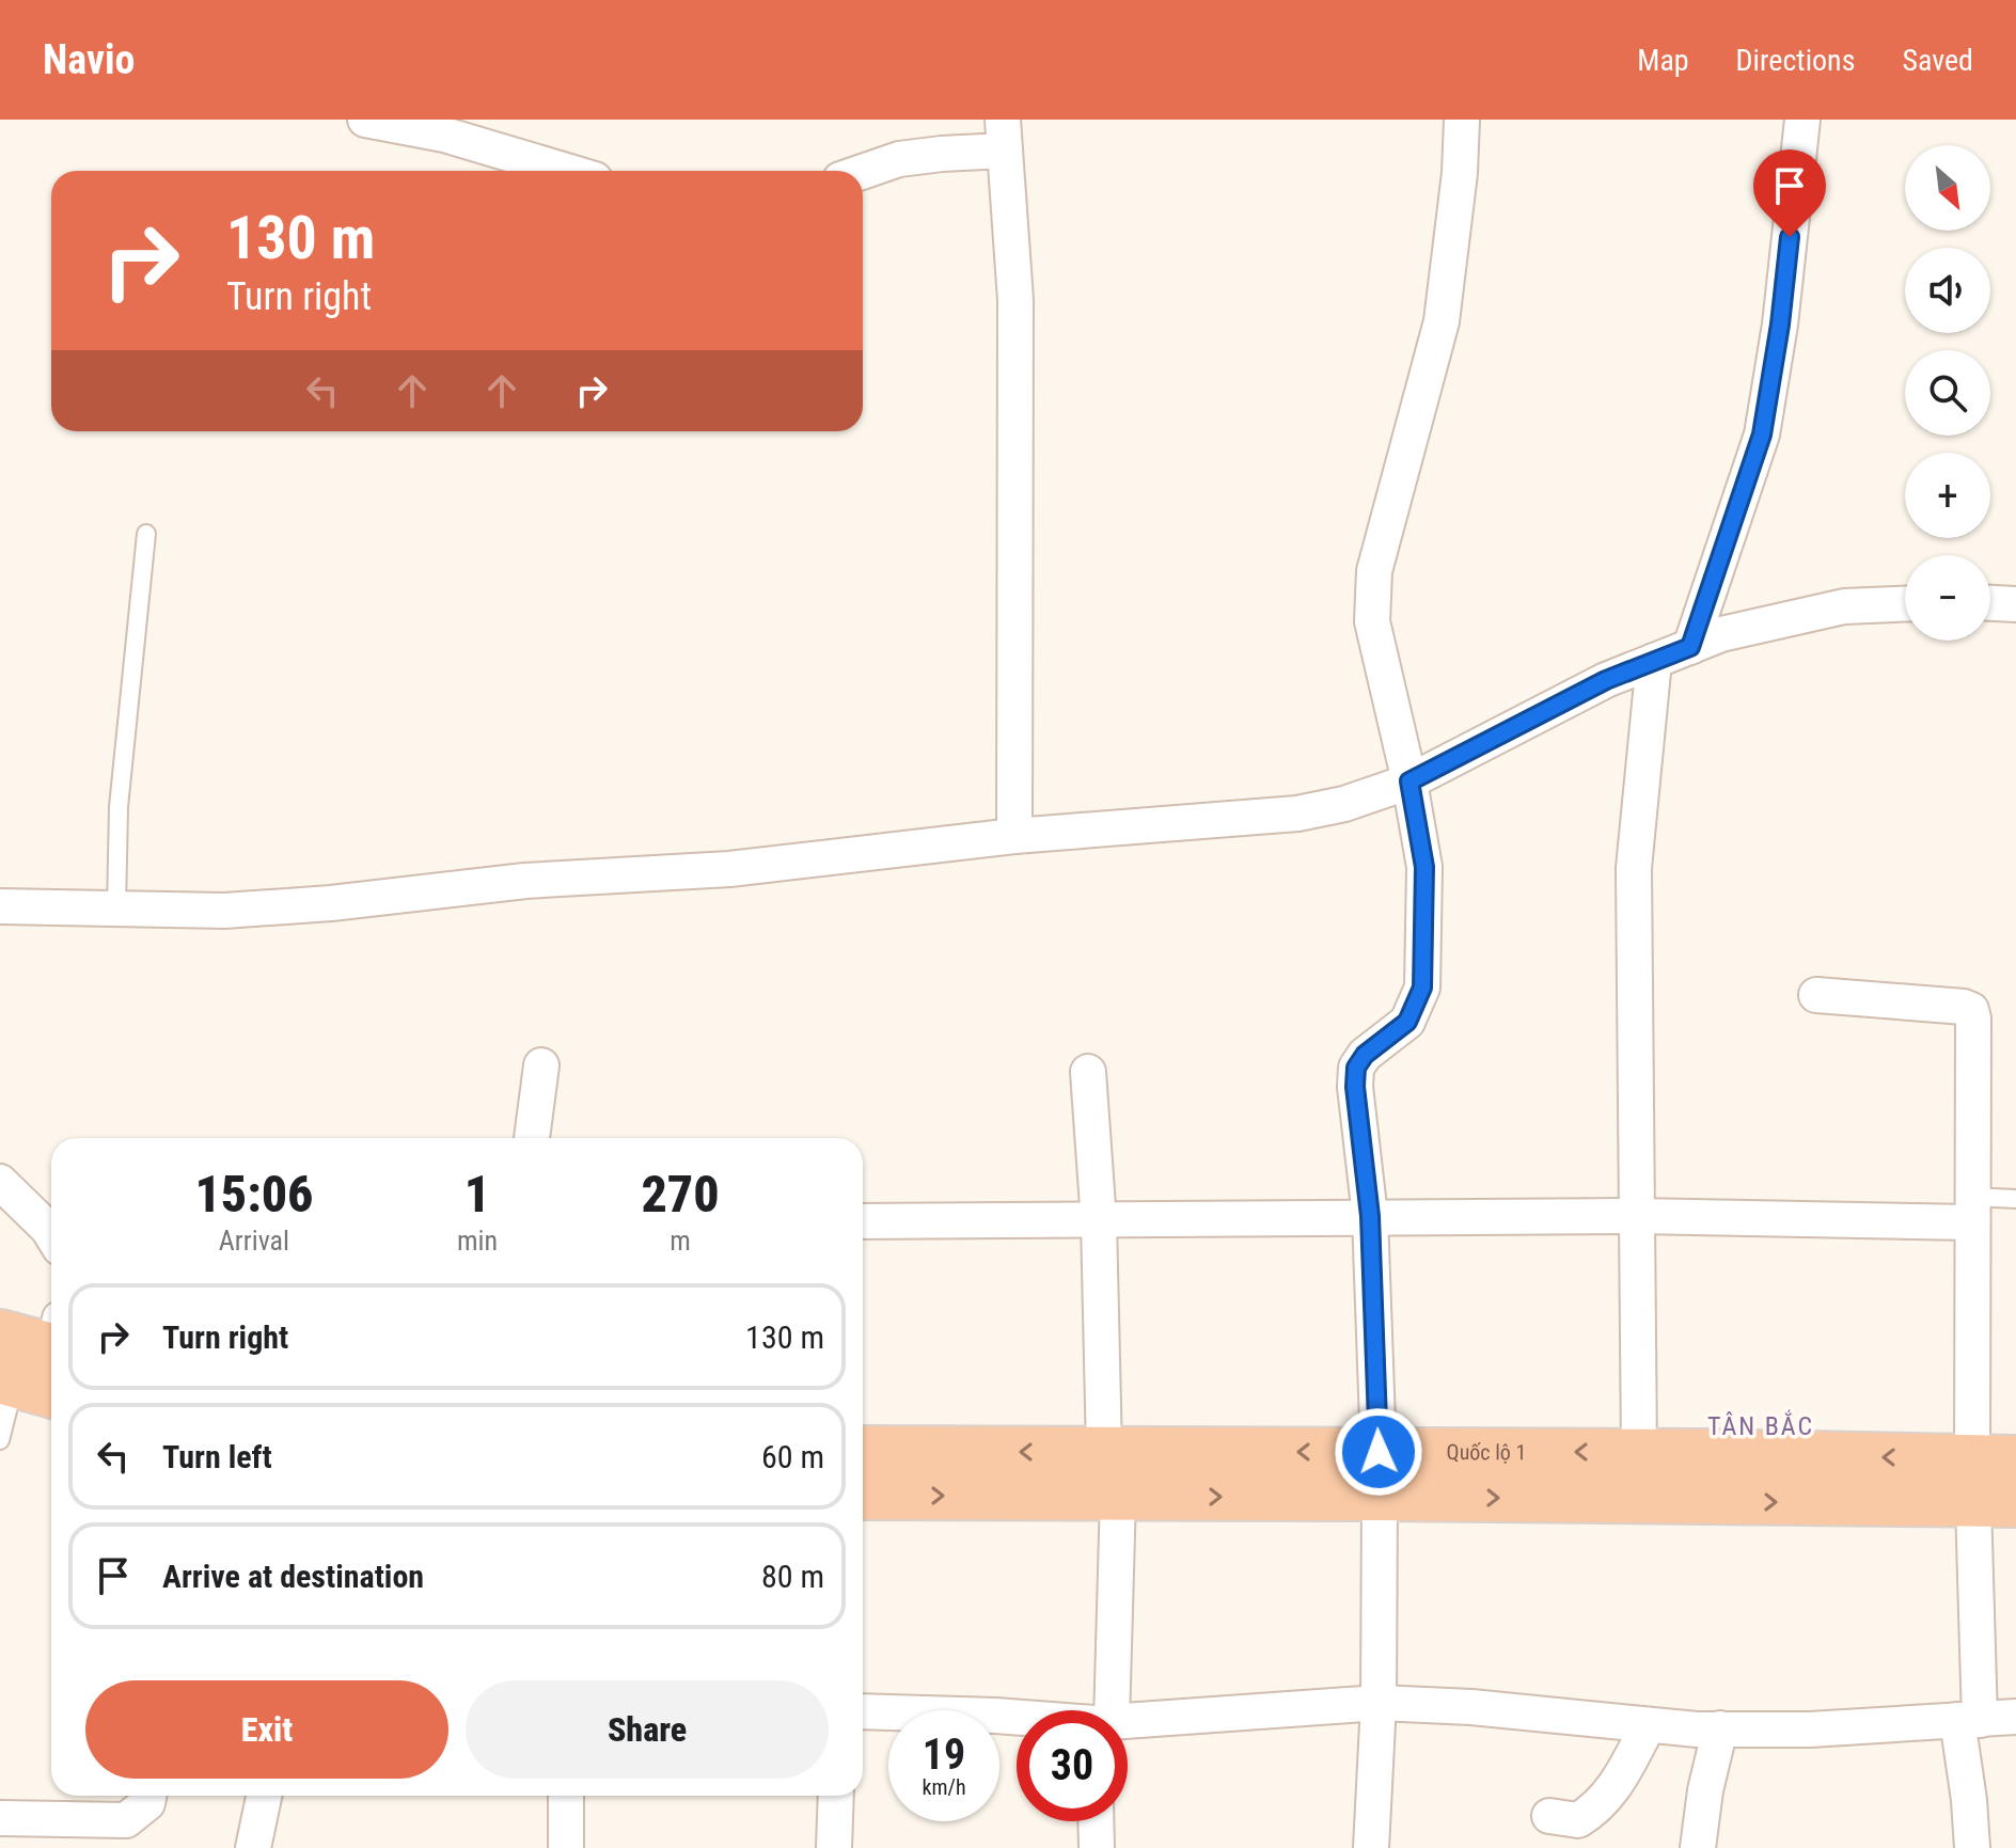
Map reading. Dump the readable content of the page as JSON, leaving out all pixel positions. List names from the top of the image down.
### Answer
{
  "streets": {
    "highway": ["Quốc lộ 1"]
  },
  "districts": ["TÂN BẮC"],
  "north": "bottom right",
  "page": {
    "header": "Navio",
    "nav": ["Map", "Directions", "Saved"],
    "map_buttons": ["+", "−"],
    "turn": ["130 m", "Turn right"],
    "eta": [
      "15:06",
      "Arrival",
      "1",
      "min",
      "270",
      "m"
    ],
    "list": [
      {
        "name": "Turn right",
        "value": "130 m"
      },
      {
        "name": "Turn left",
        "value": "60 m"
      },
      {
        "name": "Arrive at destination",
        "value": "80 m"
      }
    ],
    "buttons": ["Exit", "Share"],
    "speed": "19 km/h",
    "limit": "30"
  }
}
